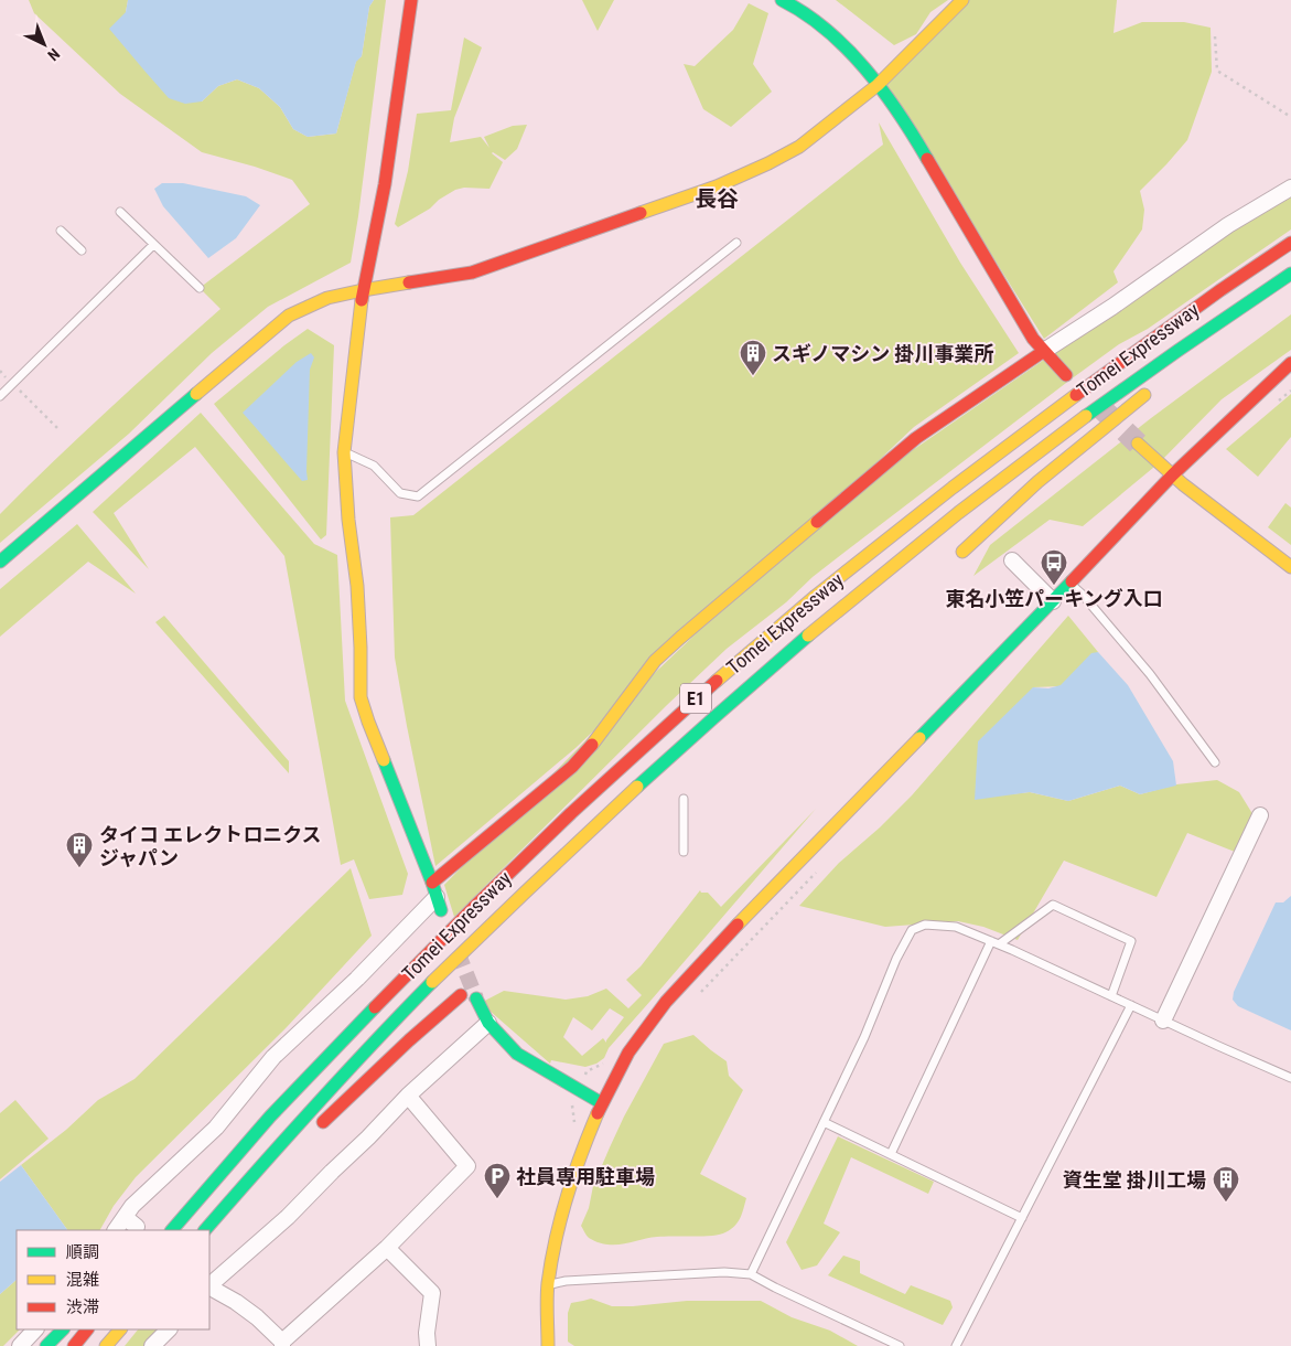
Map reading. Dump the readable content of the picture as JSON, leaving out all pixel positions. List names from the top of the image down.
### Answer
{
  "streets": {
    "main road": ["Tomei Expressway", "E1"]
  },
  "districts": ["長谷"],
  "places": {
    "building": ["スギノマシン 掛川事業所", "タイコ エレクトロニクス ジャパン", "資生堂 掛川工場"],
    "bus stop": ["東名小笠パーキング入口"],
    "parking": ["社員専用駐車場"]
  },
  "legend": ["順調", "混雑", "渋滞"],
  "north": "bottom right"
}
